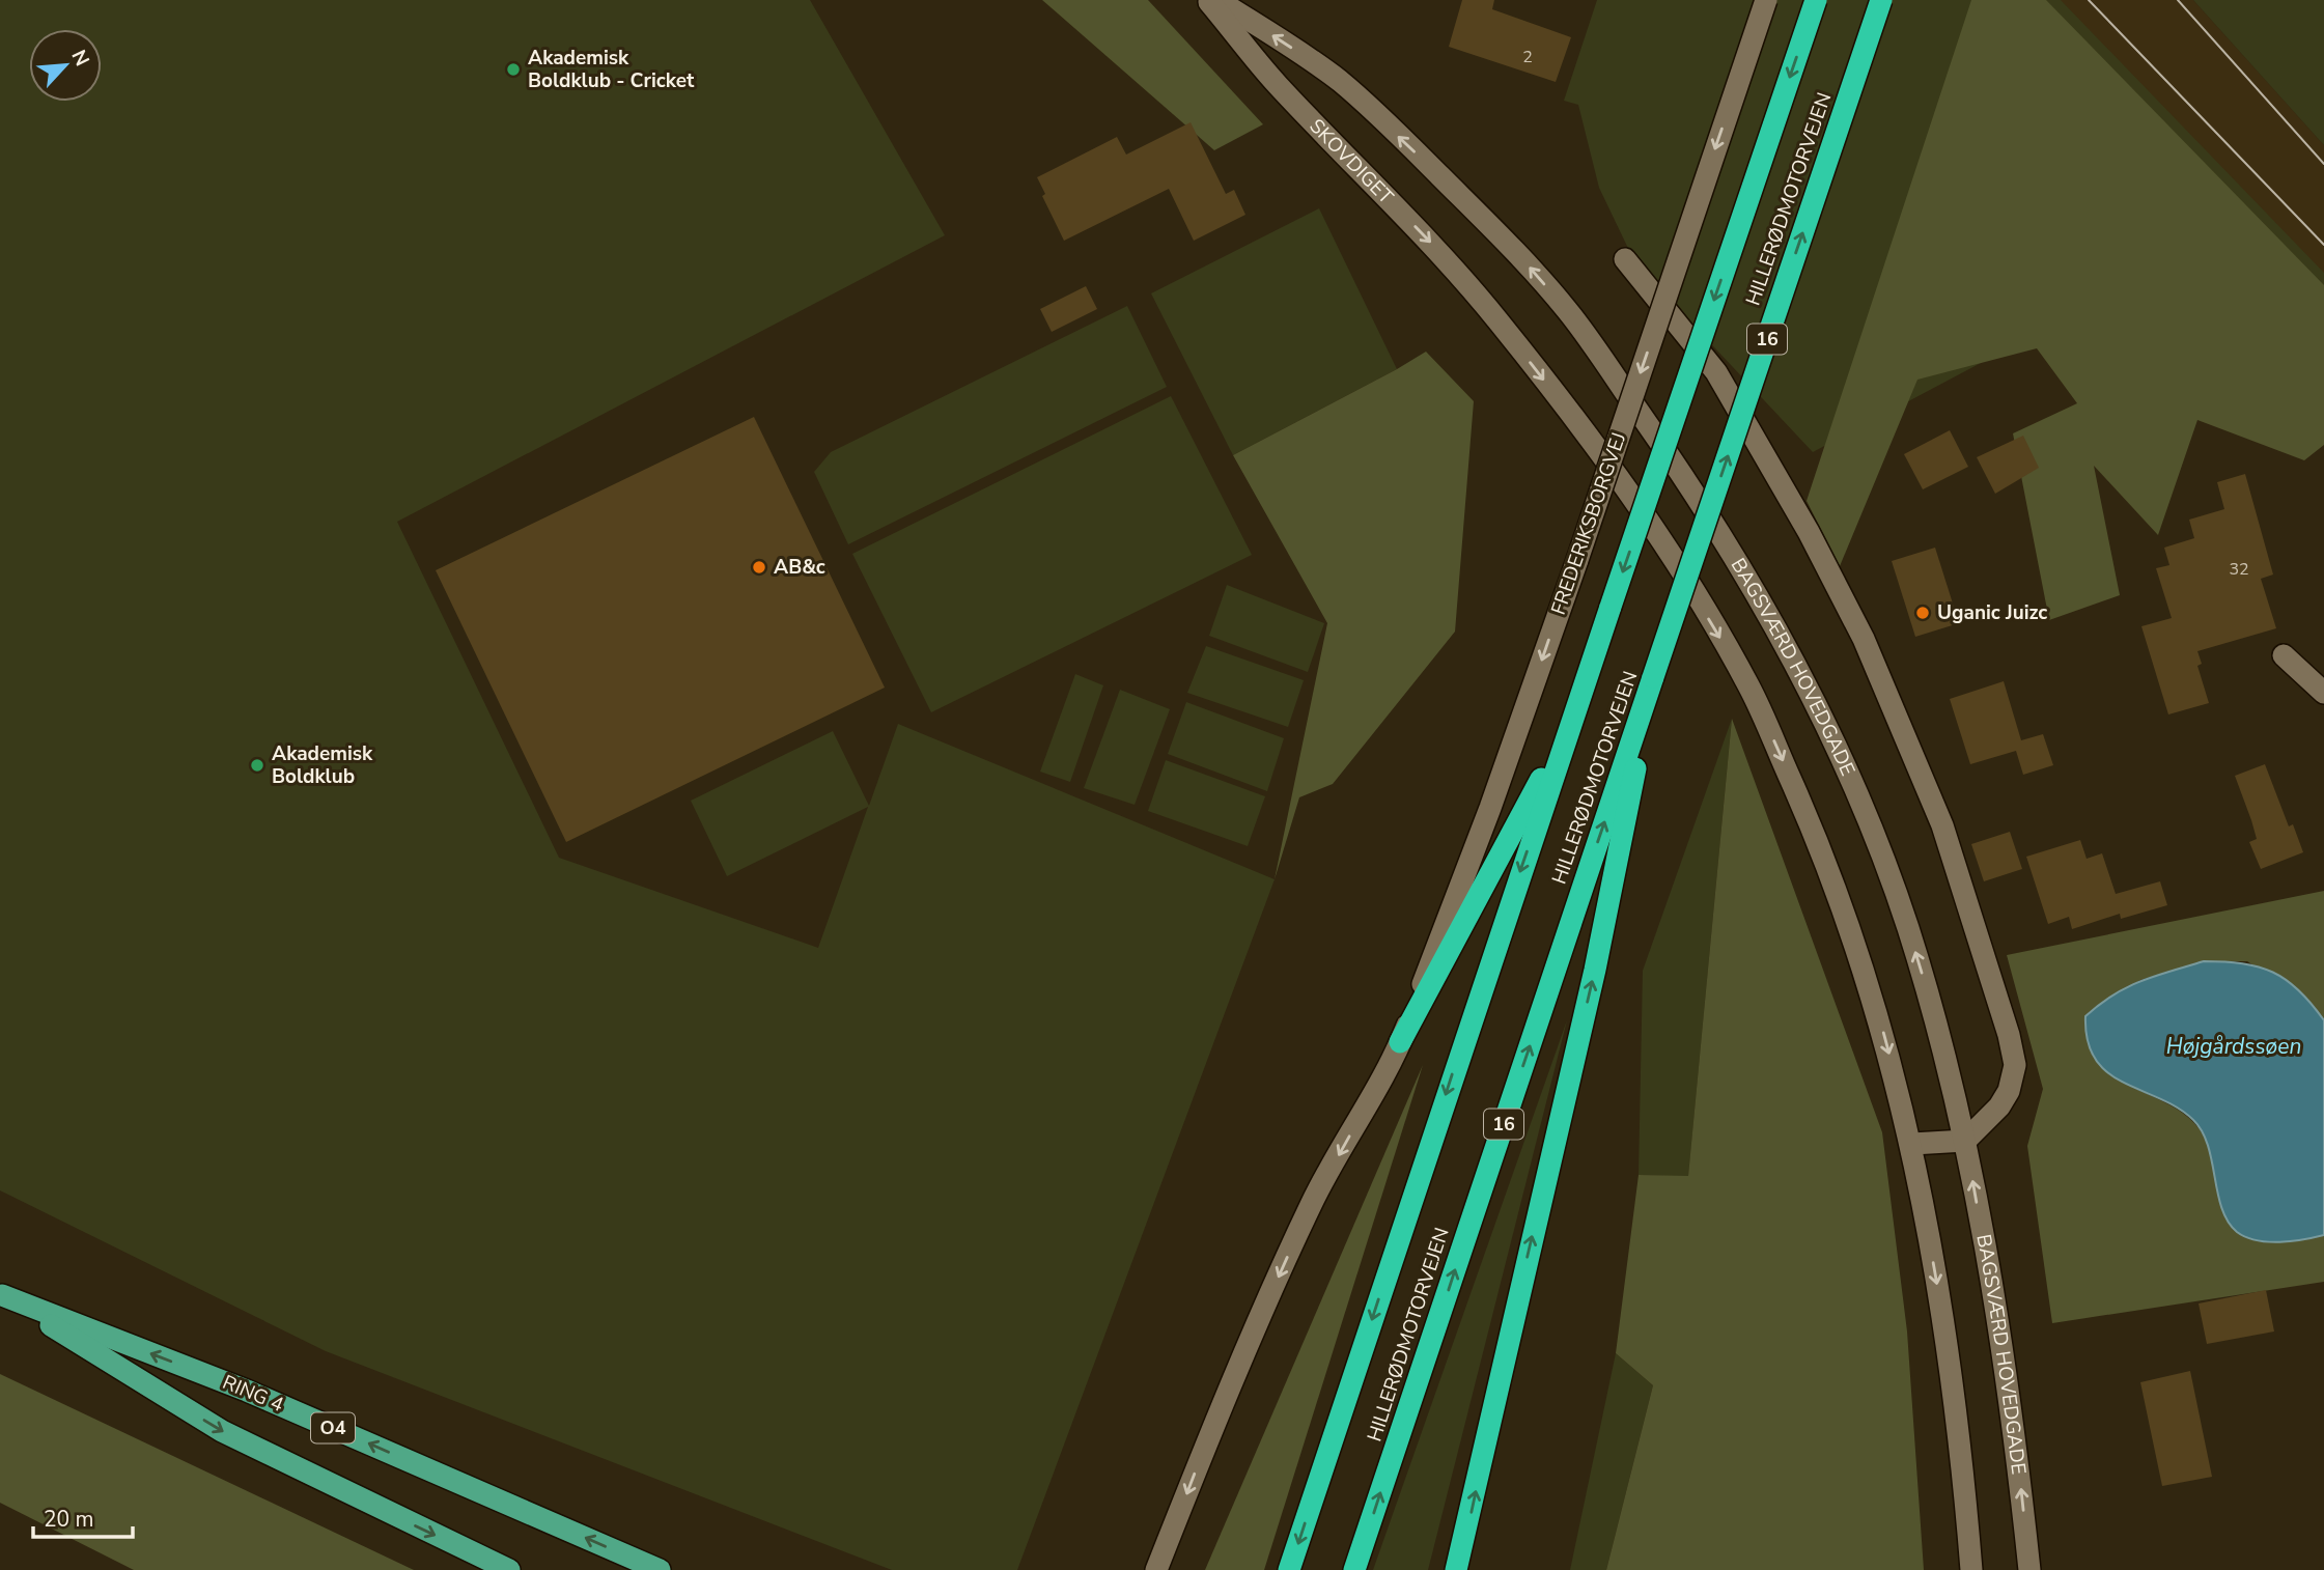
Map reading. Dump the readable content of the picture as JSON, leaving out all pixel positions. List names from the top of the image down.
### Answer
{
  "streets": {
    "highway": ["HILLERØDMOTORVEJEN", "16"],
    "main road": ["RING 4", "O4"],
    "street": ["SKOVDIGET", "FREDERIKSBORGVEJ", "BAGSVÆRD HOVEDGADE"]
  },
  "one_way": ["FREDERIKSBORGVEJ"],
  "water": ["Højgårdssøen"],
  "places": [
    "Akademisk Boldklub - Cricket",
    "AB&c",
    "Uganic Juizc",
    "Akademisk Boldklub"
  ],
  "house_numbers": ["2", "32"],
  "scale_bar": "20 m",
  "north": "top right"
}
